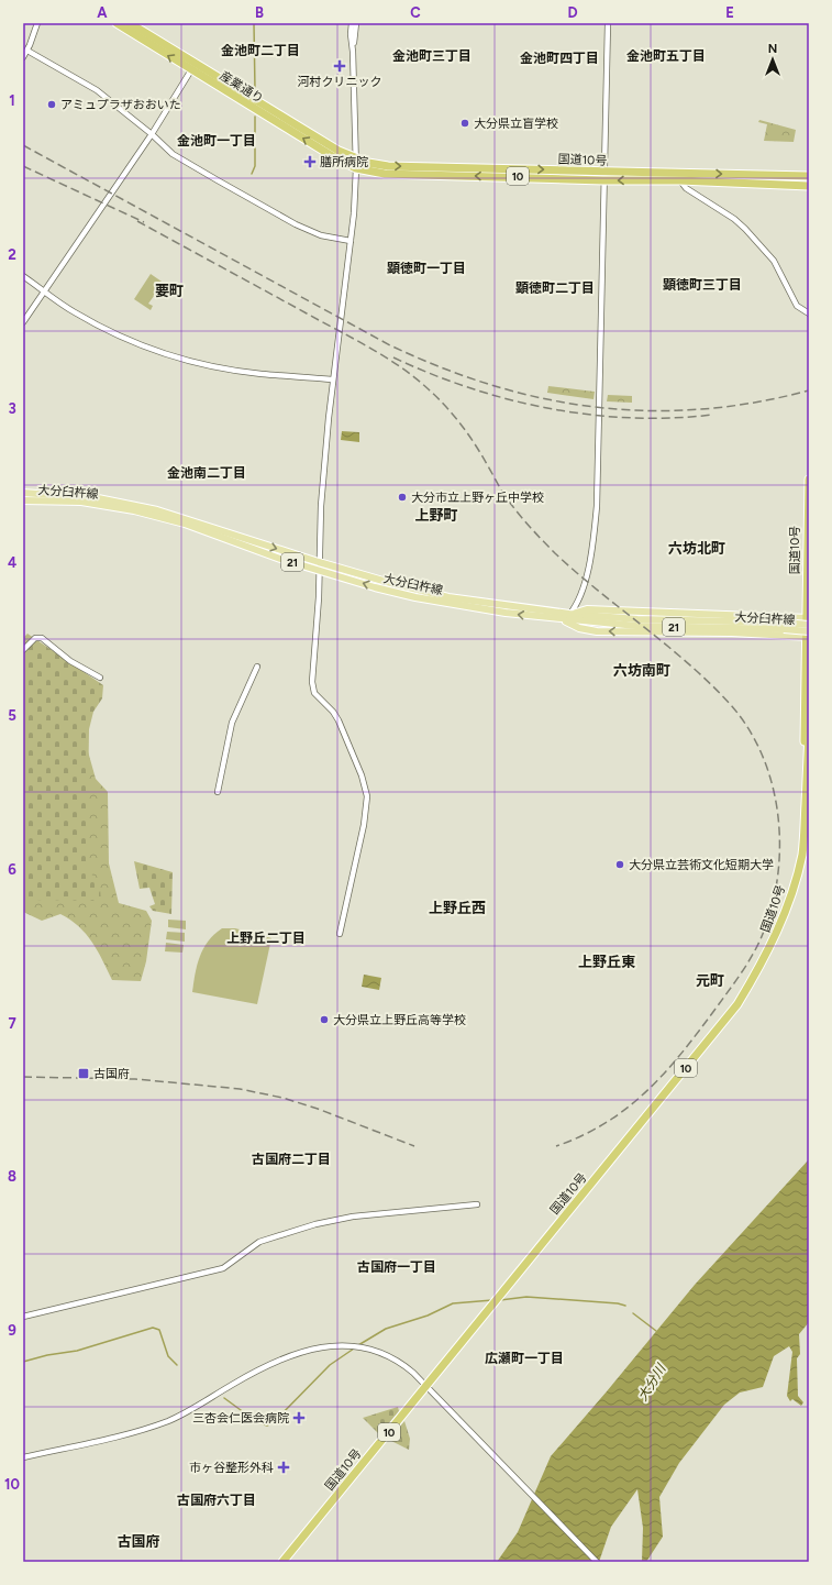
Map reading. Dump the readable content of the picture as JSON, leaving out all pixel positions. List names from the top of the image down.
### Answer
{
  "streets": {
    "highway": ["産業通り", "国道10号", "10"],
    "main road": ["大分臼杵線", "21"]
  },
  "crossings": [
    ["産業通り", "国道10号"],
    ["国道10号", "大分臼杵線"]
  ],
  "districts": [
    "金池町二丁目",
    "金池町三丁目",
    "金池町五丁目",
    "金池町四丁目",
    "金池町一丁目",
    "顕徳町一丁目",
    "顕徳町三丁目",
    "顕徳町二丁目",
    "要町",
    "金池南二丁目",
    "上野町",
    "六坊北町",
    "六坊南町",
    "上野丘西",
    "上野丘二丁目",
    "上野丘東",
    "元町",
    "古国府二丁目",
    "古国府一丁目",
    "広瀬町一丁目",
    "古国府六丁目",
    "古国府"
  ],
  "water": ["大分川"],
  "places": {
    "health": [
      "河村クリニック",
      "膳所病院",
      "三杏会仁医会病院",
      "市ヶ谷整形外科"
    ],
    "other": [
      "アミュプラザおおいた",
      "大分県立盲学校",
      "大分市立上野ヶ丘中学校",
      "大分県立芸術文化短期大学",
      "大分県立上野丘高等学校"
    ],
    "transit": ["古国府"]
  },
  "north": "top",
  "grid": {
    "columns": [
      "A",
      "B",
      "C",
      "D",
      "E"
    ],
    "rows": [
      "1",
      "2",
      "3",
      "4",
      "5",
      "6",
      "7",
      "8",
      "9",
      "10"
    ]
  }
}
